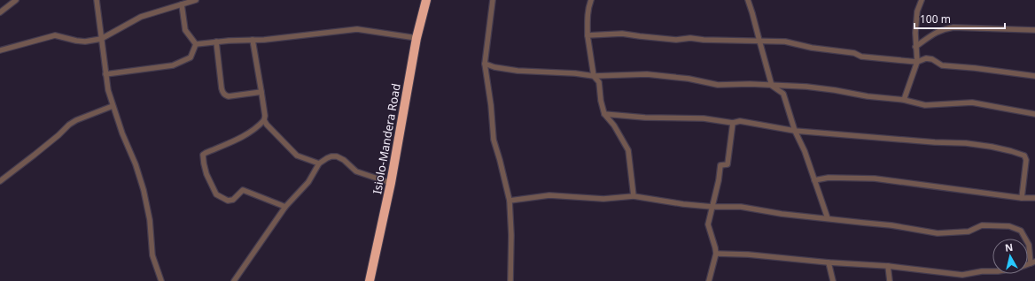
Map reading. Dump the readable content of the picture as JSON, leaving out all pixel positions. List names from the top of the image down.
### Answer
{
  "streets": {
    "highway": ["Isiolo-Mandera Road"]
  },
  "scale_bar": "100 m",
  "north": "top"
}
